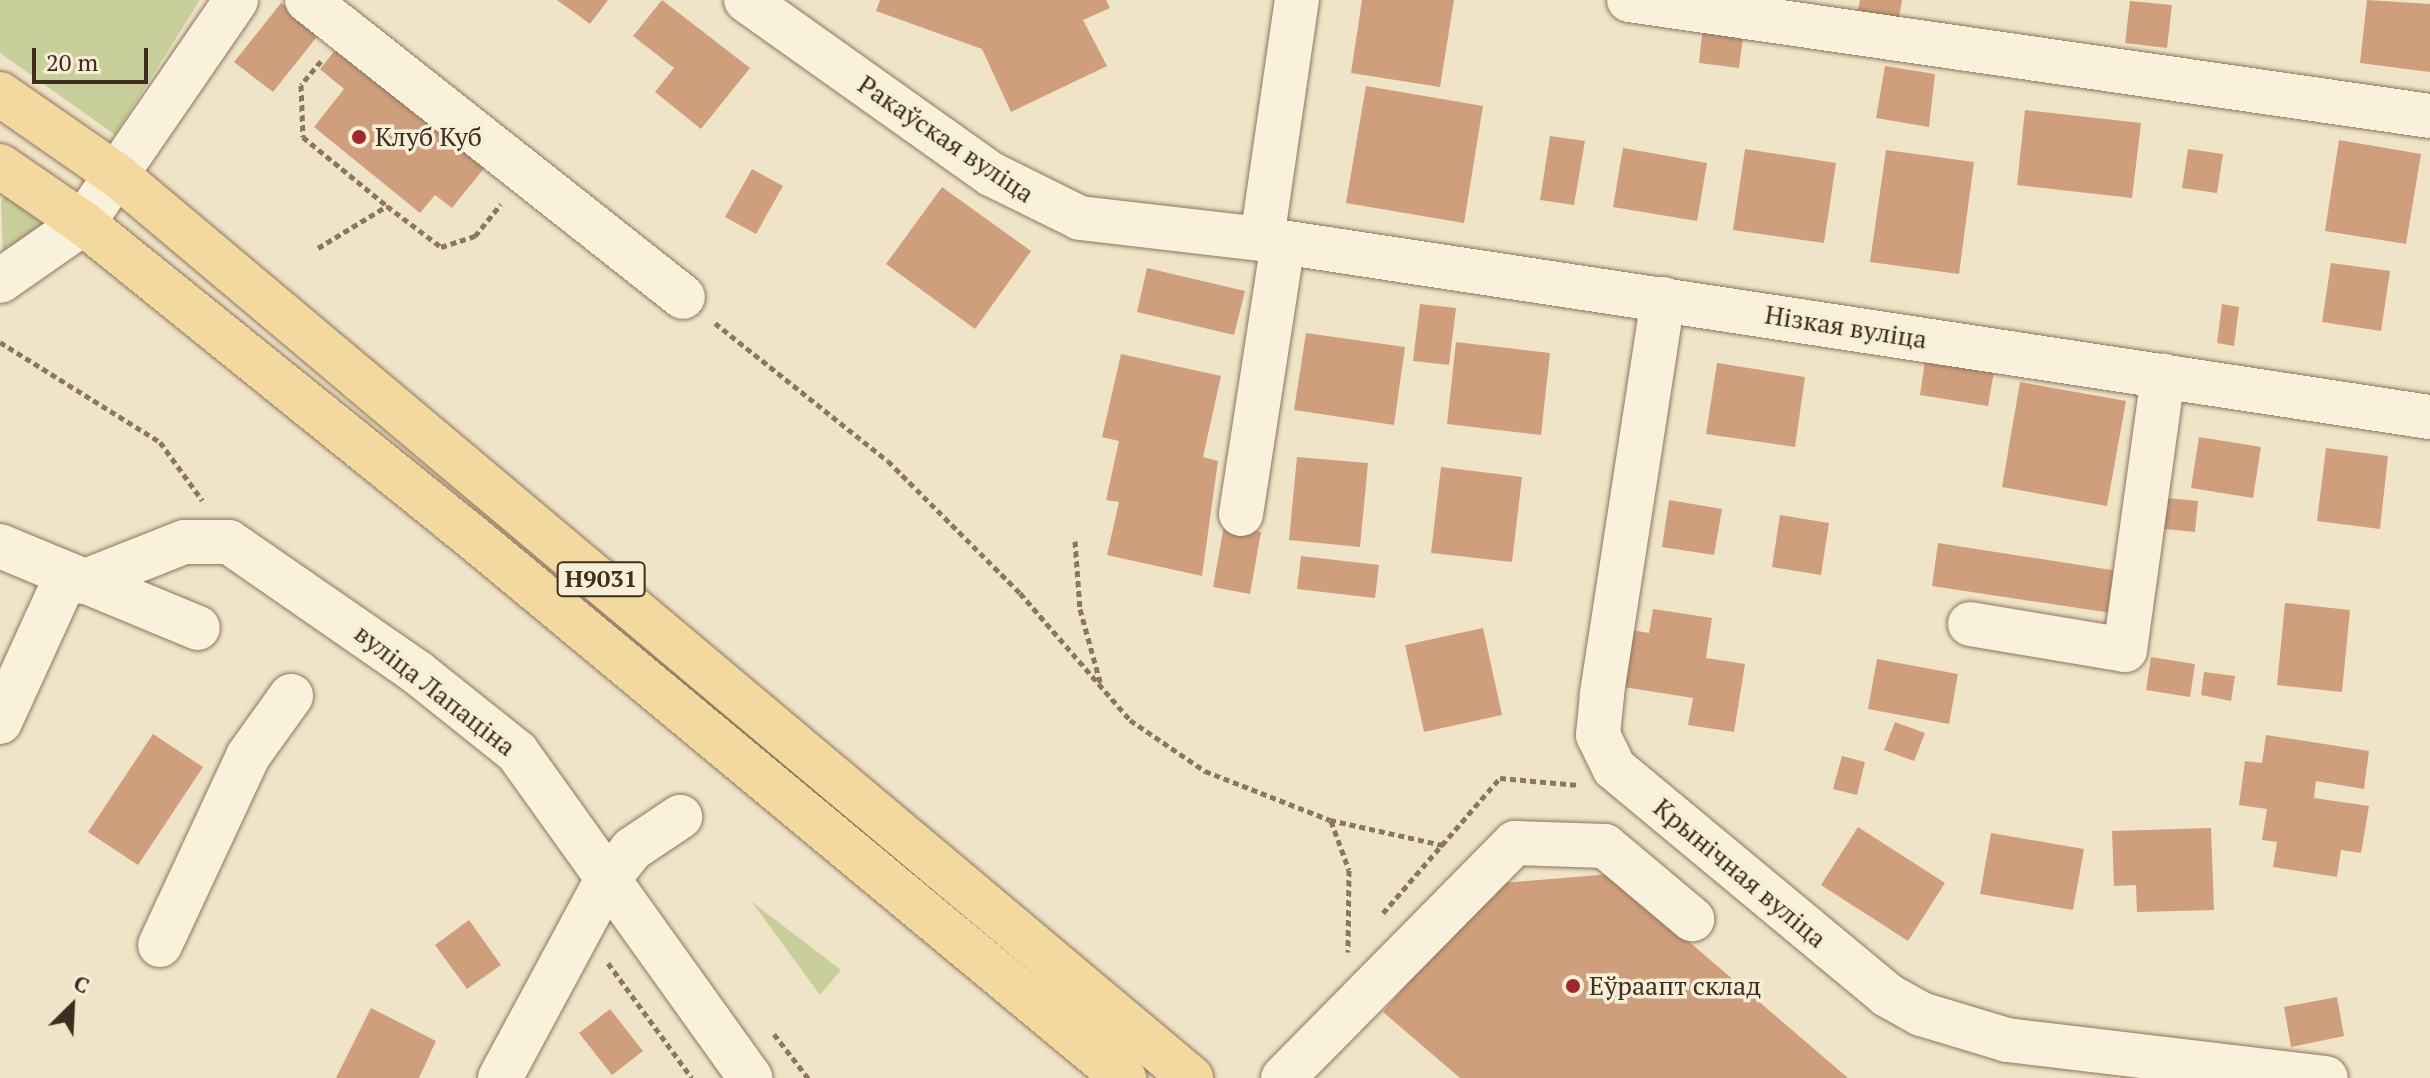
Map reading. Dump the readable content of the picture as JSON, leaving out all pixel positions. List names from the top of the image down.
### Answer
{
  "streets": {
    "main road": ["Н9031"],
    "street": [
      "Ракаўская вуліца",
      "Нізкая вуліца",
      "вуліца Лапаціна",
      "Крынічная вуліца"
    ]
  },
  "crossings": [
    ["Ракаўская вуліца", "Нізкая вуліца"],
    ["Нізкая вуліца", "Крынічная вуліца"]
  ],
  "places": ["Клуб Куб", "Еўраапт склад"],
  "scale_bar": "20 m",
  "north": "top right"
}
